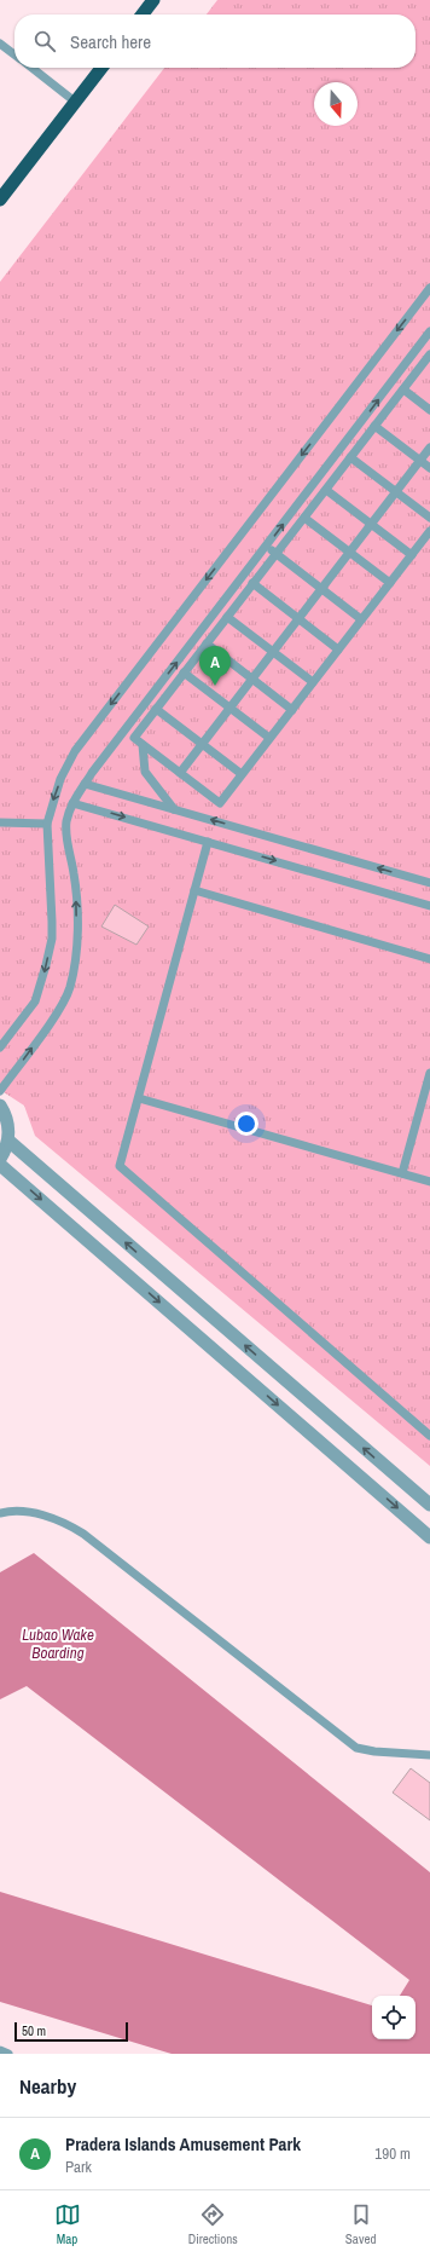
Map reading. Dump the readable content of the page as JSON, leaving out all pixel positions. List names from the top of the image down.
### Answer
{
  "water": ["Lubao Wake Boarding"],
  "scale_bar": "50 m",
  "north": "bottom",
  "page": {
    "search": "Search here",
    "pins": "A",
    "scale": "50 m",
    "heading": "Nearby",
    "list": [
      {
        "mark": "A",
        "name": "Pradera Islands Amusement Park",
        "note": "Park",
        "value": "190 m"
      }
    ],
    "nav": ["Map", "Directions", "Saved"]
  }
}
